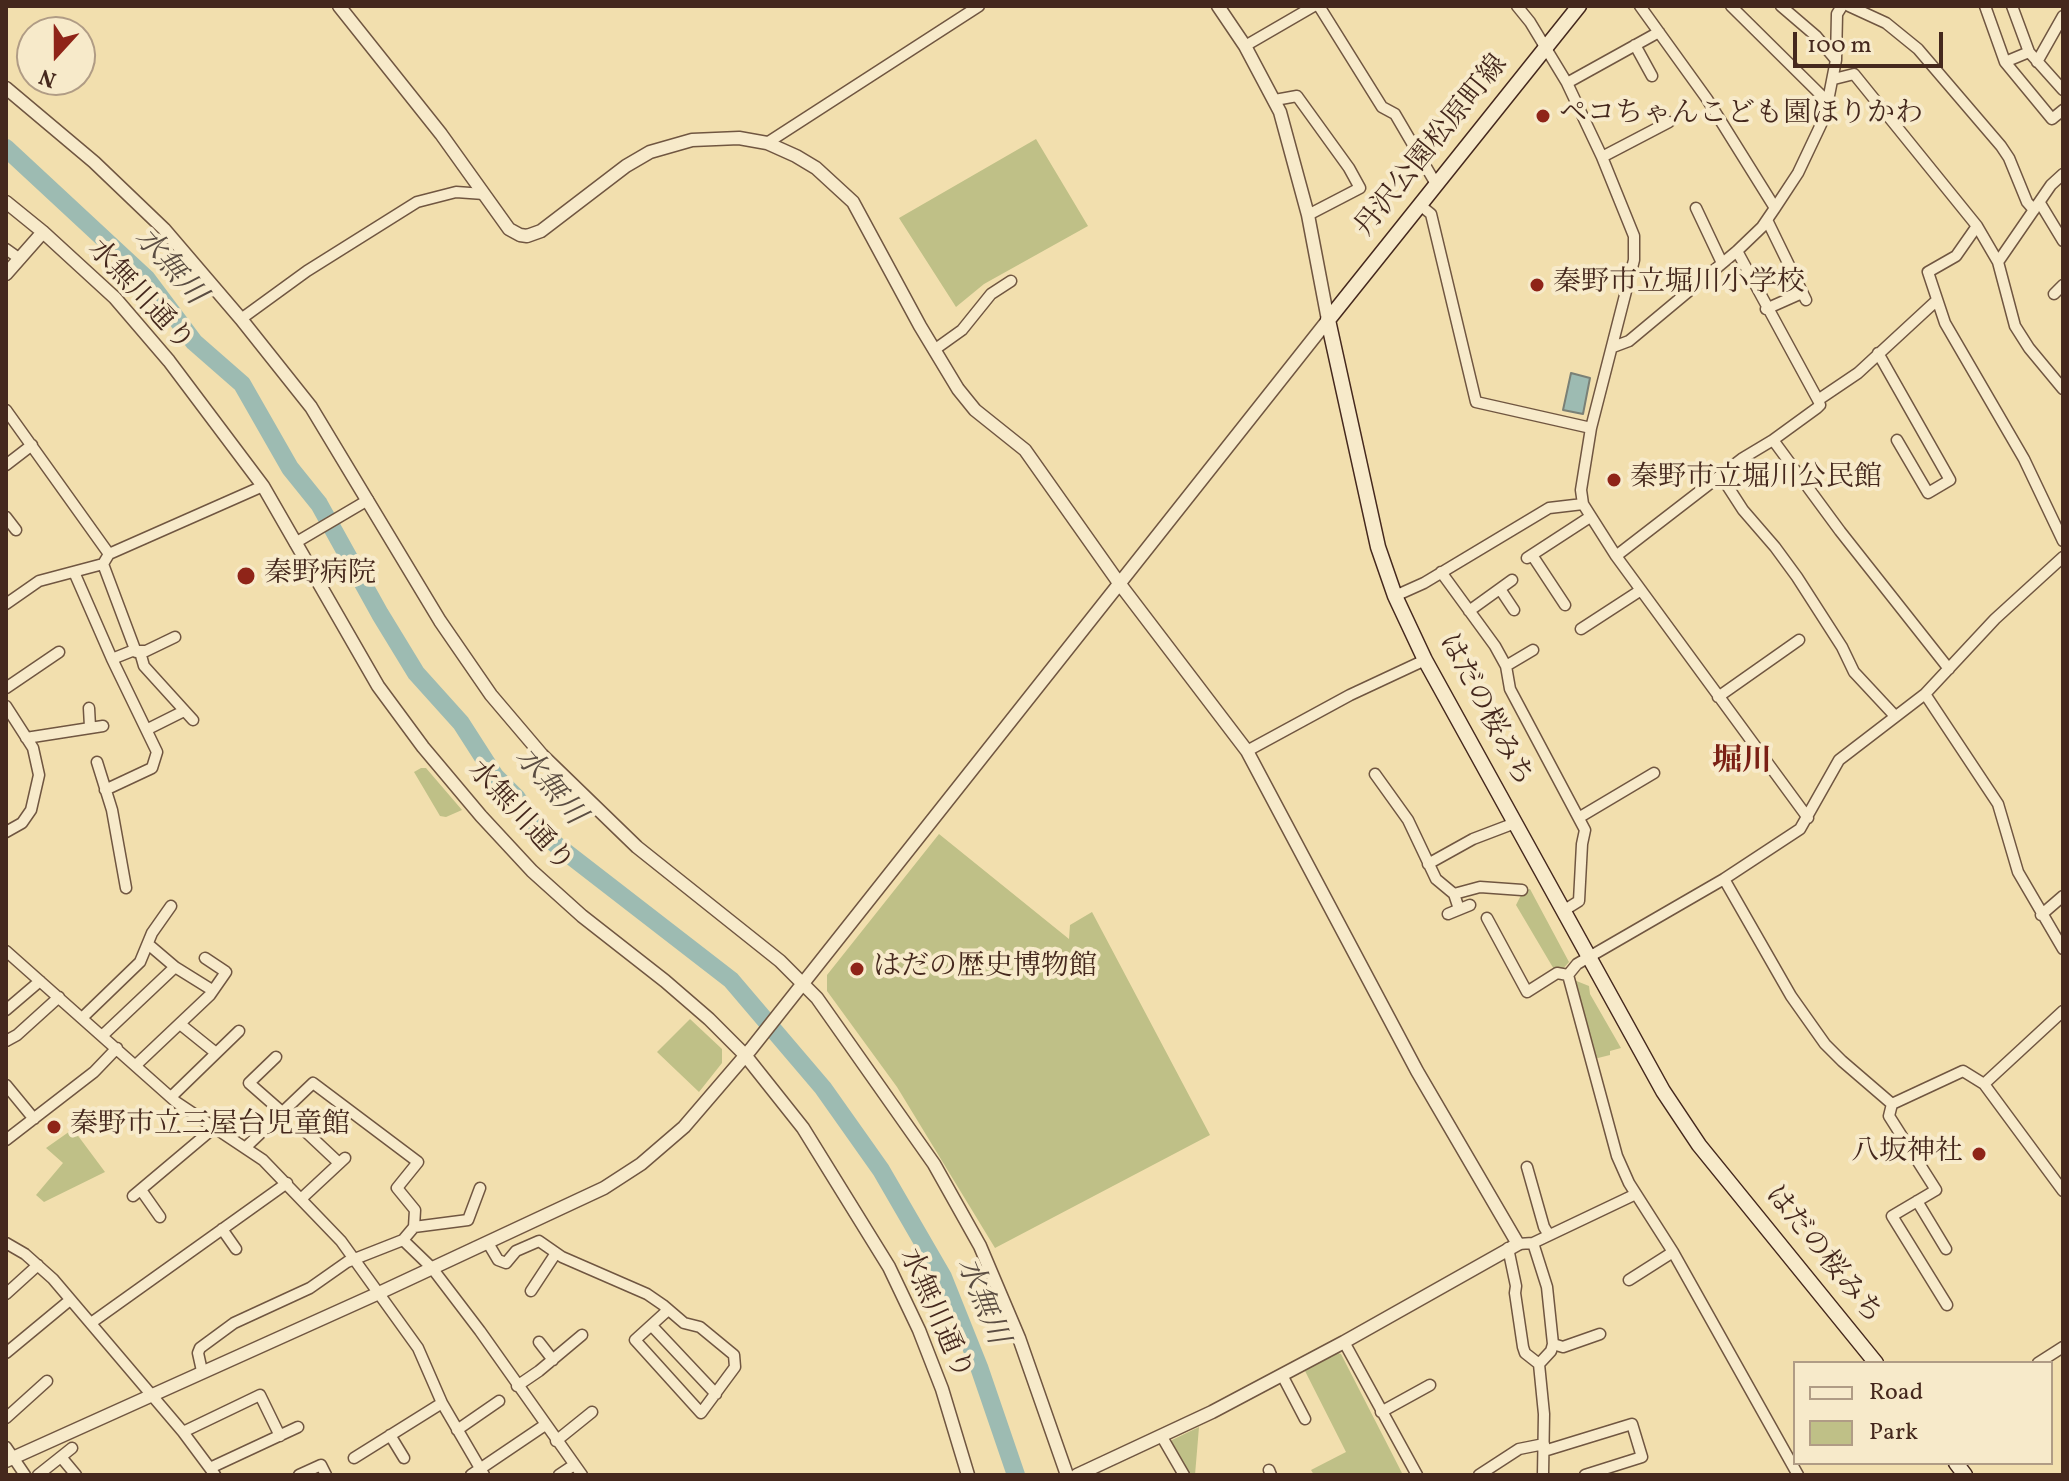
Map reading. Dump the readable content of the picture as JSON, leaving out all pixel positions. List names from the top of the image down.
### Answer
{
  "streets": {
    "main road": ["丹沢公園松原町線", "はだの桜みち"],
    "street": ["水無川通り"]
  },
  "crossings": [
    ["丹沢公園松原町線", "はだの桜みち"]
  ],
  "districts": ["堀川"],
  "water": ["水無川"],
  "places": [
    "ペコちゃんこども園ほりかわ",
    "秦野市立堀川小学校",
    "秦野市立堀川公民館",
    "秦野病院",
    "はだの歴史博物館",
    "秦野市立三屋台児童館",
    "八坂神社"
  ],
  "legend": ["Road", "Park"],
  "scale_bar": "100 m",
  "north": "bottom"
}
